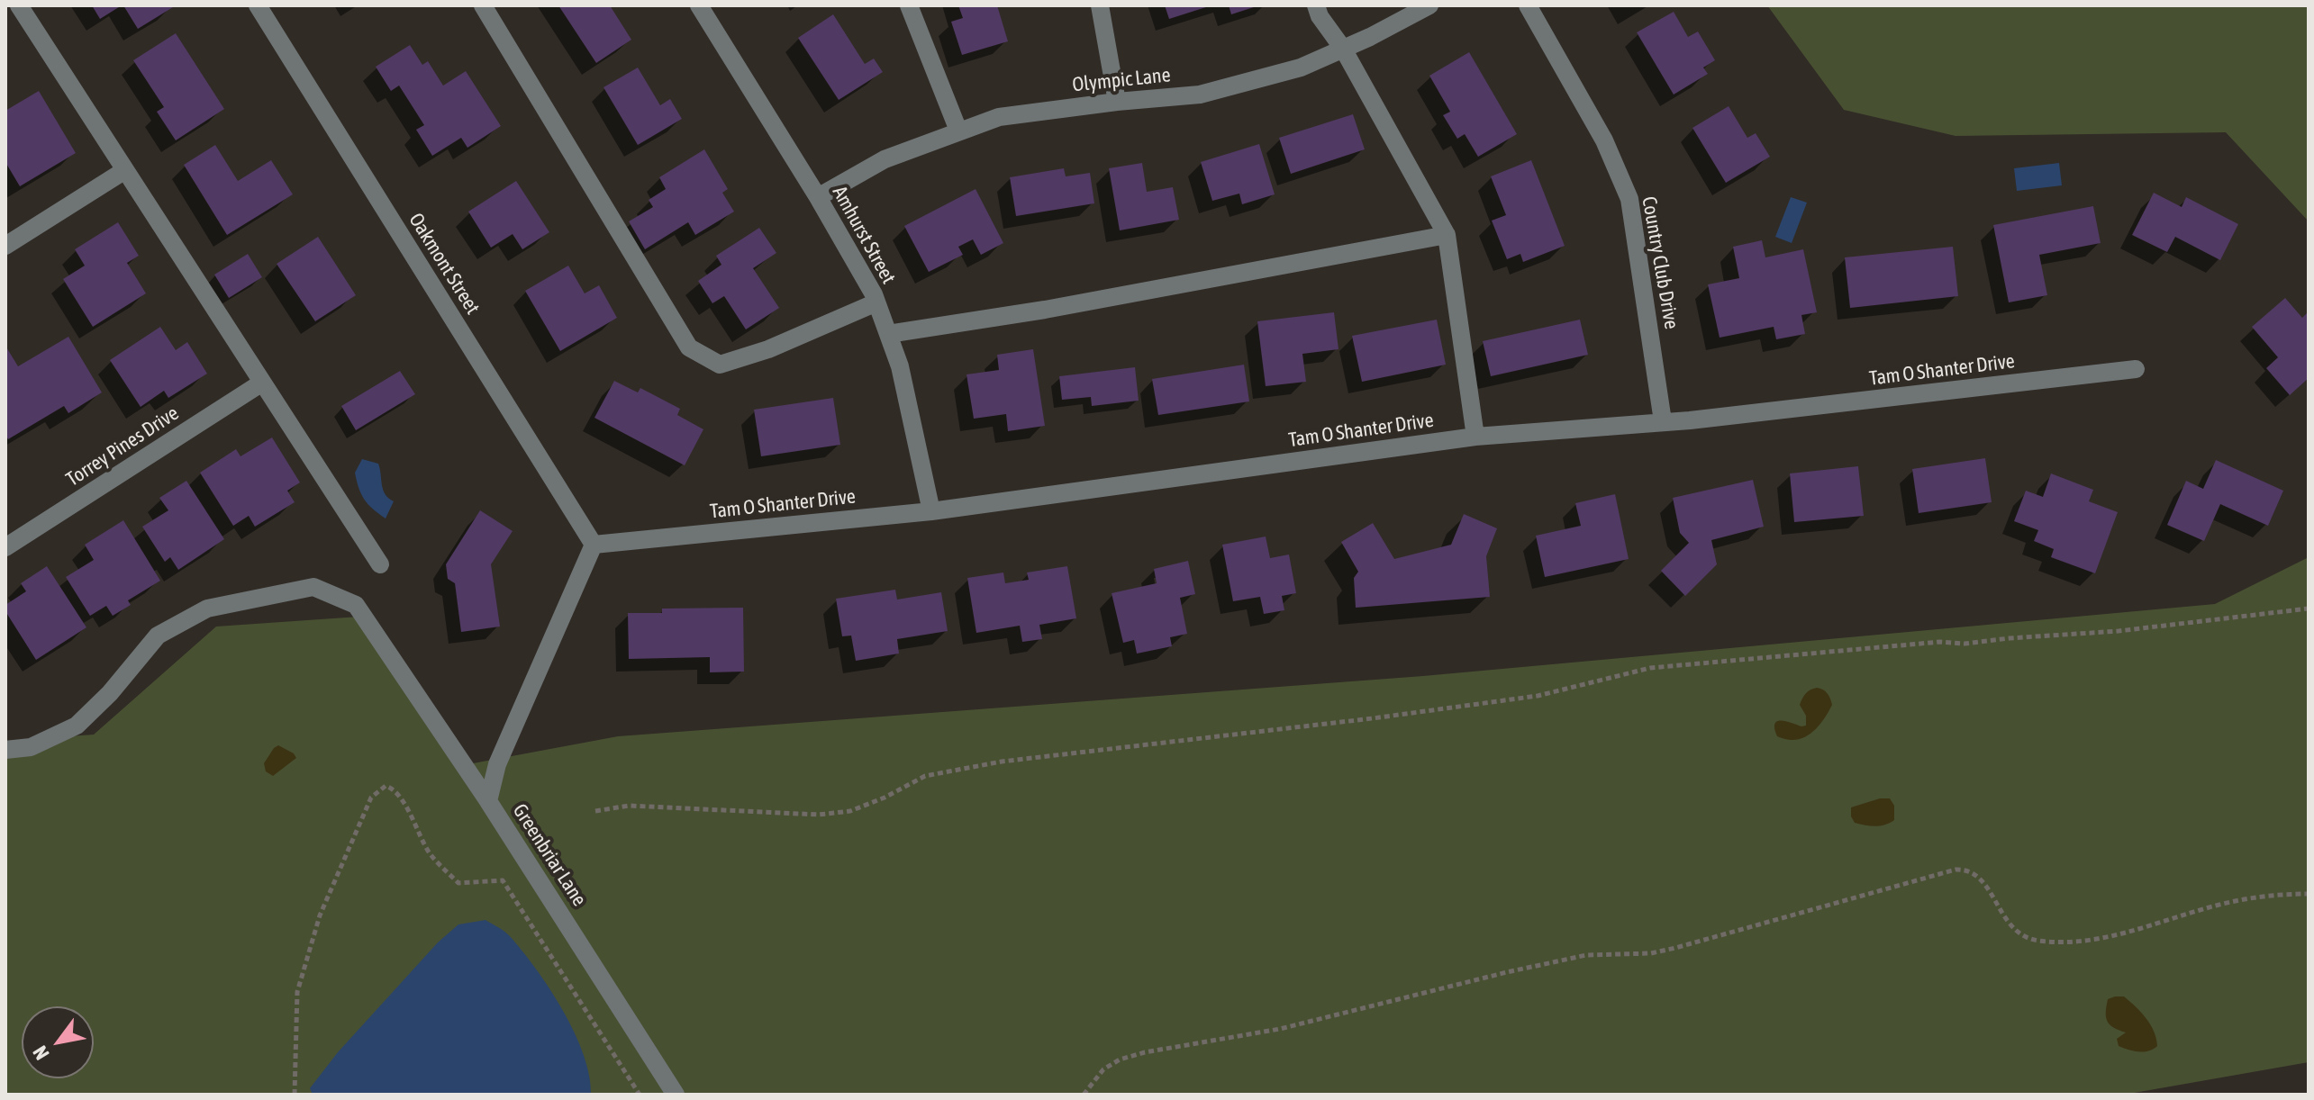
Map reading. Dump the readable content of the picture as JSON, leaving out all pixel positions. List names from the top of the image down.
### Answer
{
  "streets": {
    "street": [
      "Olympic Lane",
      "Amhurst Street",
      "Country Club Drive",
      "Oakmont Street",
      "Tam O Shanter Drive",
      "Torrey Pines Drive",
      "Greenbriar Lane"
    ]
  },
  "crossings": [
    ["Olympic Lane", "Amhurst Street"],
    ["Amhurst Street", "Tam O Shanter Drive"],
    ["Country Club Drive", "Tam O Shanter Drive"],
    ["Oakmont Street", "Tam O Shanter Drive"],
    ["Oakmont Street", "Greenbriar Lane"],
    ["Tam O Shanter Drive", "Greenbriar Lane"]
  ],
  "north": "bottom left"
}
